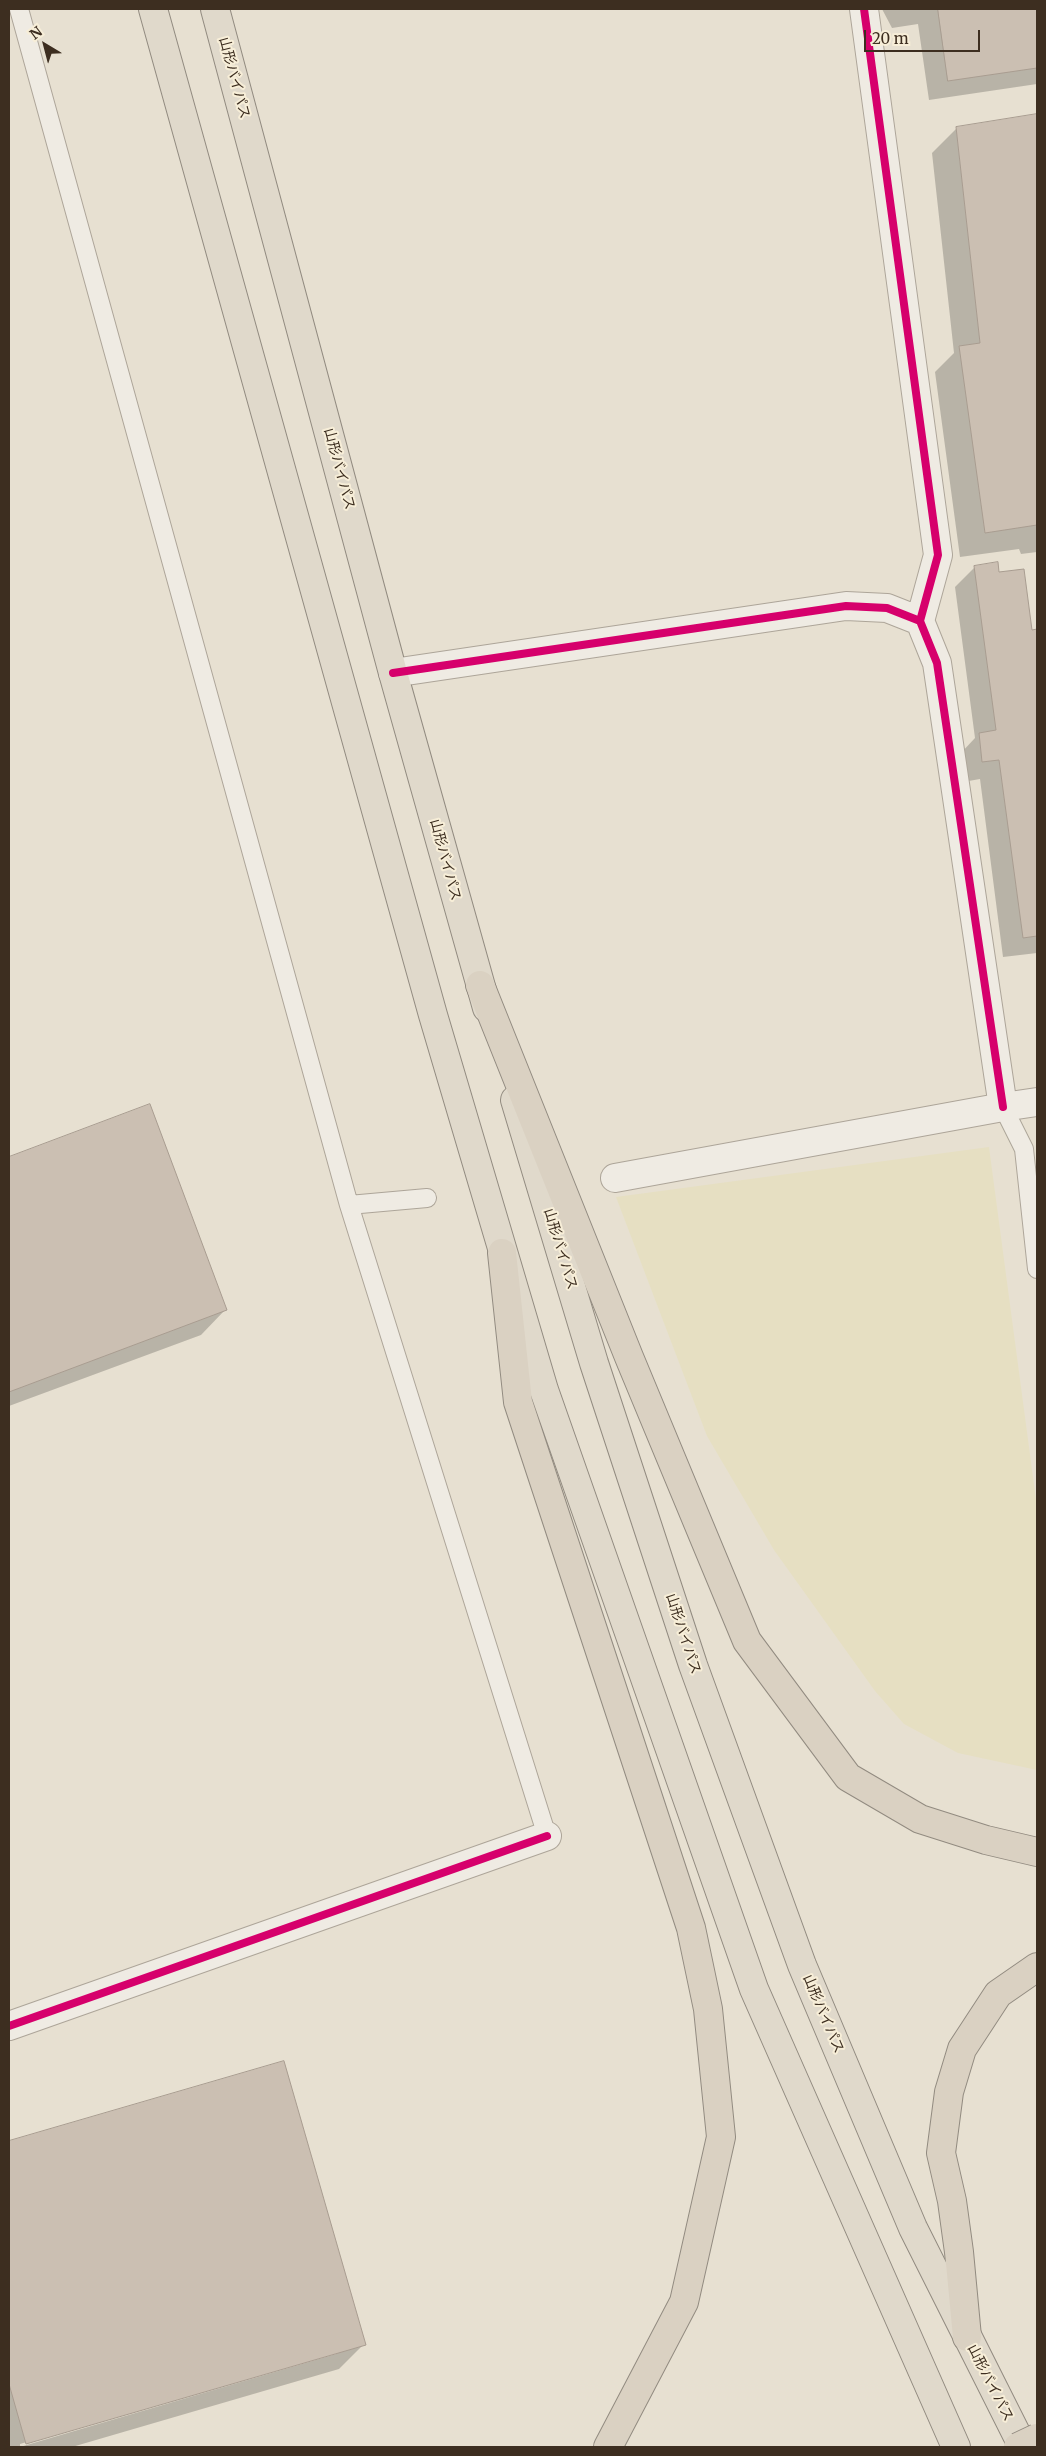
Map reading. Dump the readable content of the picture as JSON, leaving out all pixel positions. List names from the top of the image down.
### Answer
{
  "streets": {
    "highway": ["山形バイパス"]
  },
  "scale_bar": "20 m",
  "north": "top left"
}
